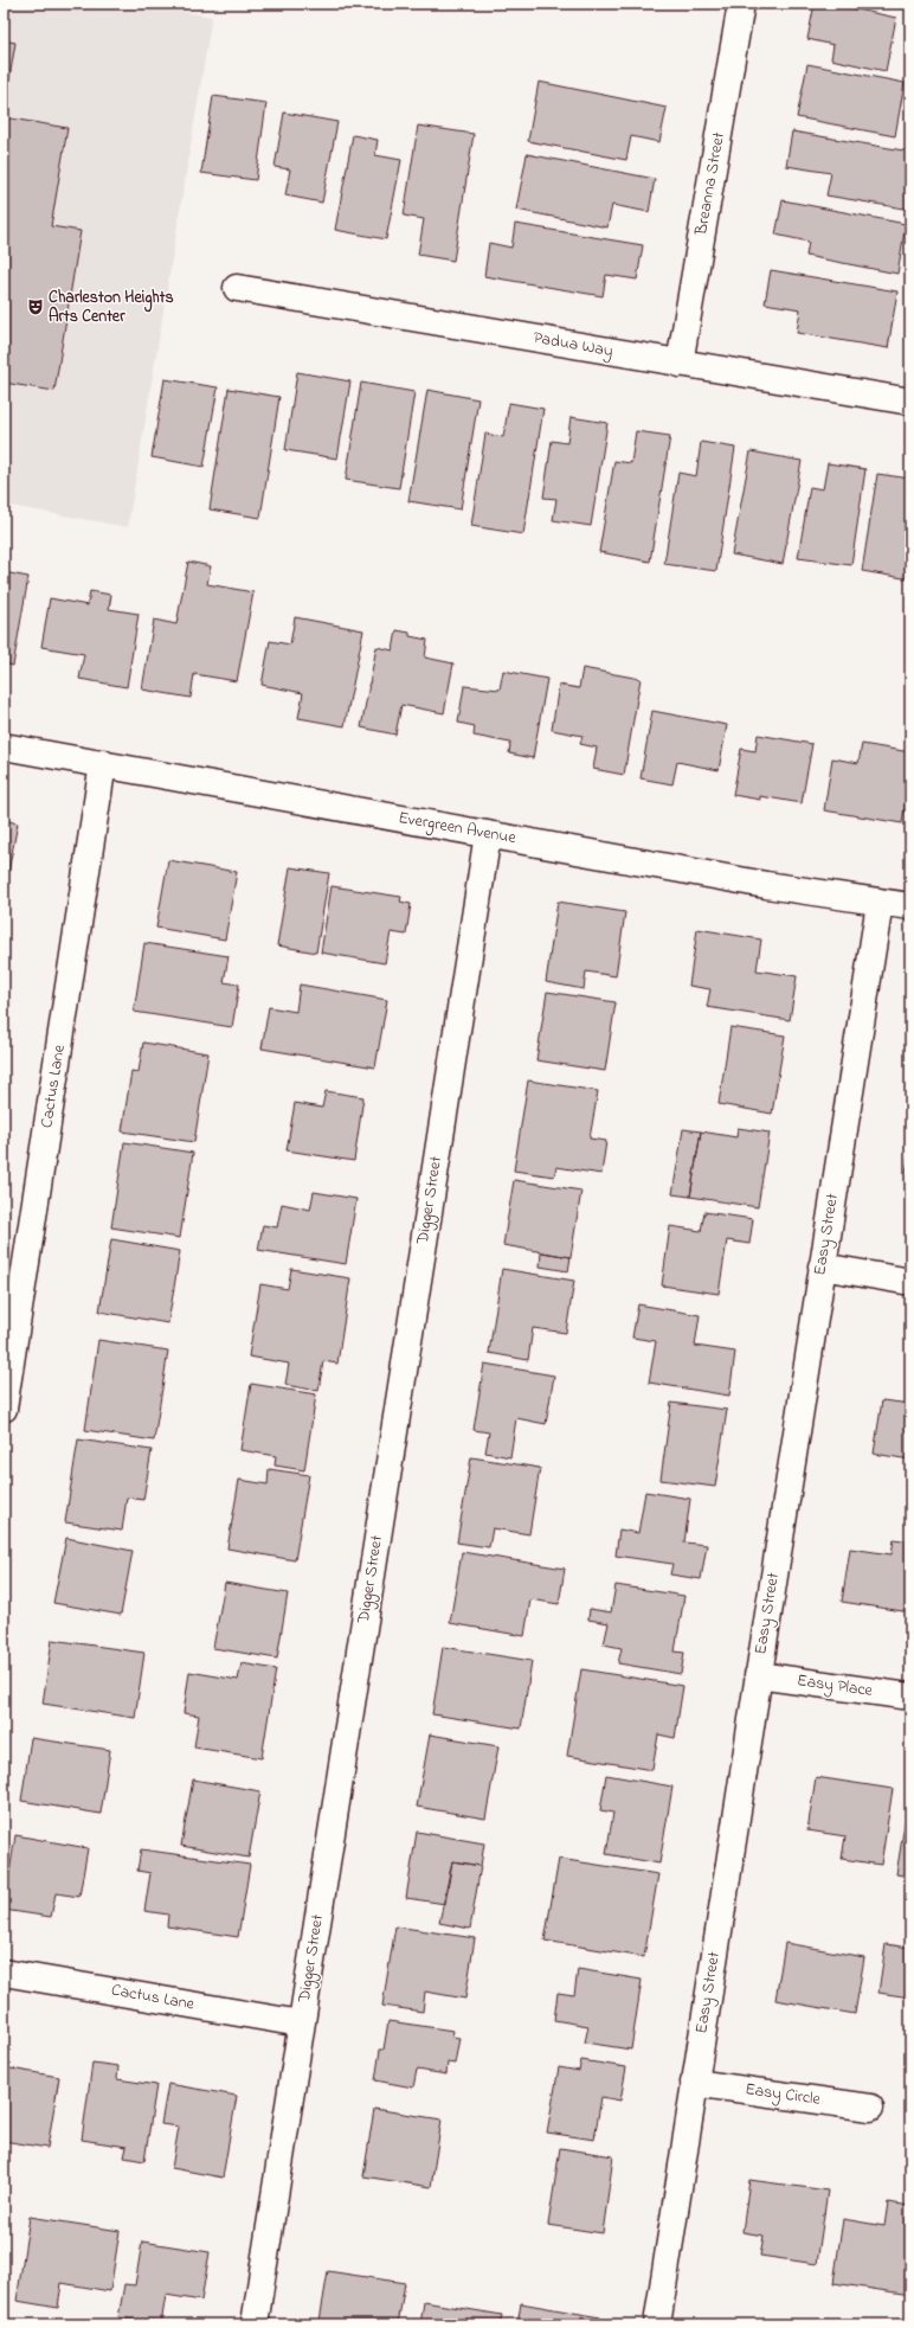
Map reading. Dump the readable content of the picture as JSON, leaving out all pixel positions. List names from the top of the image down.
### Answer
{
  "streets": {
    "street": [
      "Breanna Street",
      "Padua Way",
      "Evergreen Avenue",
      "Cactus Lane",
      "Digger Street",
      "Easy Street",
      "Easy Place",
      "Easy Circle"
    ]
  },
  "crossings": [
    ["Breanna Street", "Padua Way"],
    ["Evergreen Avenue", "Cactus Lane"],
    ["Evergreen Avenue", "Digger Street"],
    ["Evergreen Avenue", "Easy Street"],
    ["Cactus Lane", "Digger Street"],
    ["Easy Street", "Easy Place"],
    ["Easy Street", "Easy Circle"]
  ],
  "places": {
    "theatre": ["Charleston Heights Arts Center"]
  }
}
